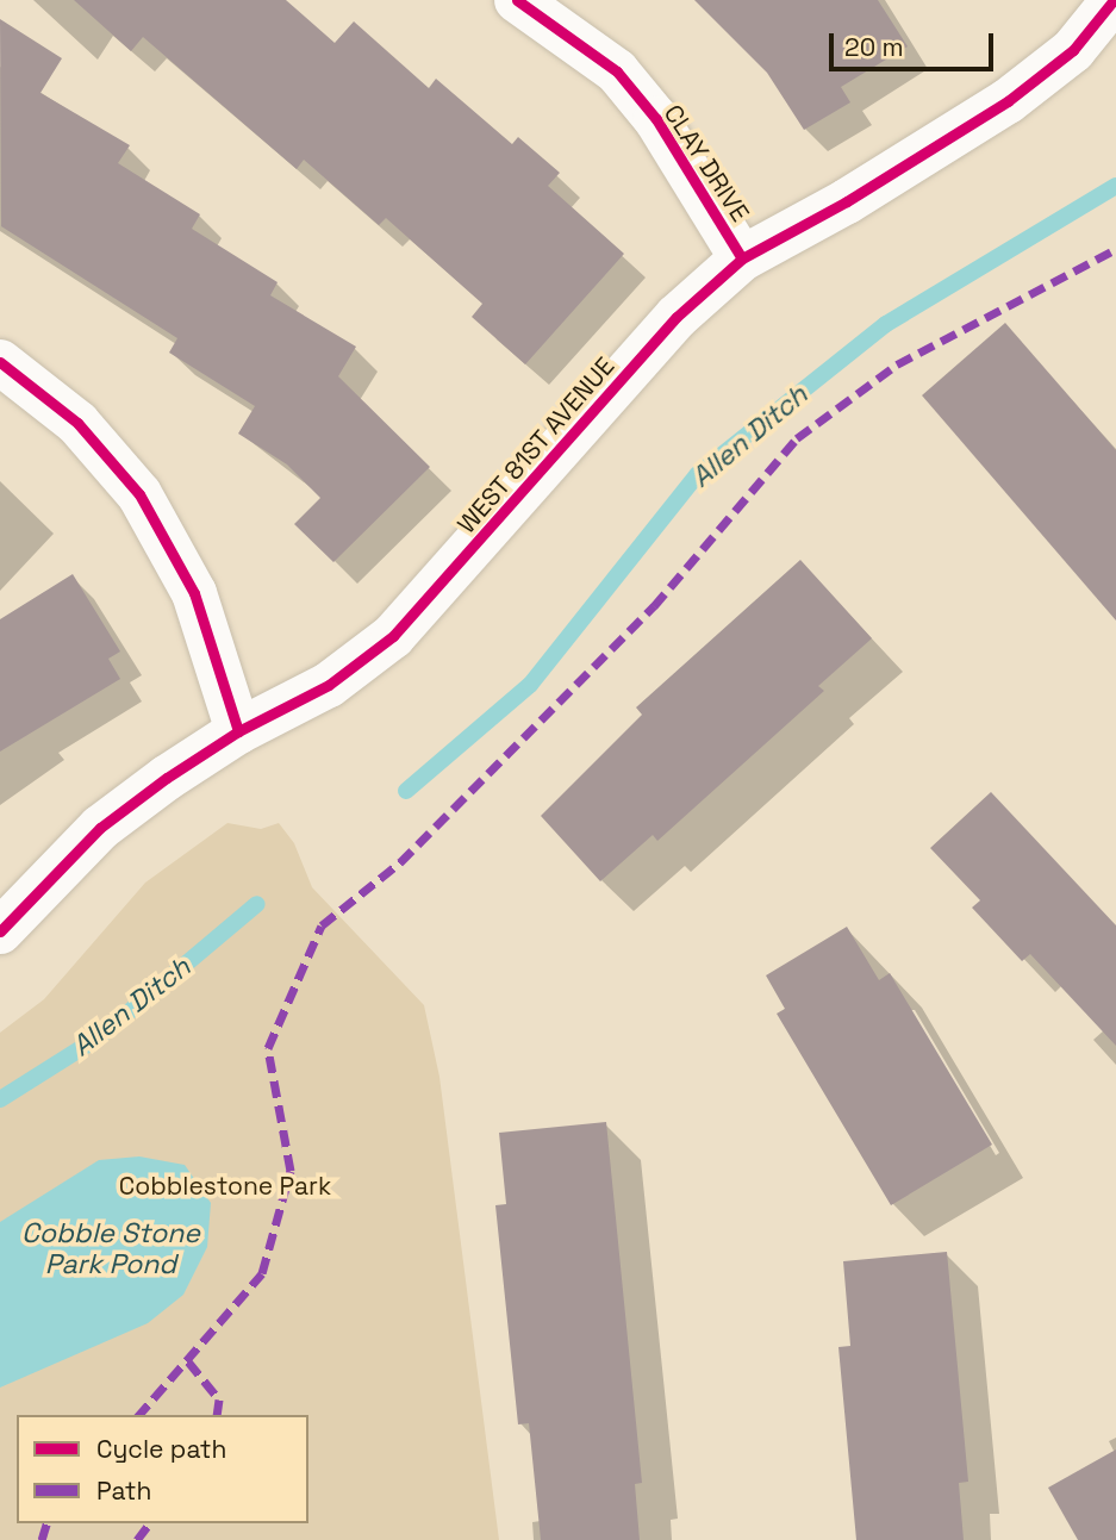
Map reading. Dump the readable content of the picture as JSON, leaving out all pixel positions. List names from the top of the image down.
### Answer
{
  "streets": {
    "street": ["CLAY DRIVE", "WEST 81ST AVENUE"]
  },
  "crossings": [
    ["CLAY DRIVE", "WEST 81ST AVENUE"]
  ],
  "water": ["Allen Ditch", "Cobble Stone Park Pond"],
  "parks": ["Cobblestone Park"],
  "legend": ["Cycle path", "Path"],
  "scale_bar": "20 m"
}
